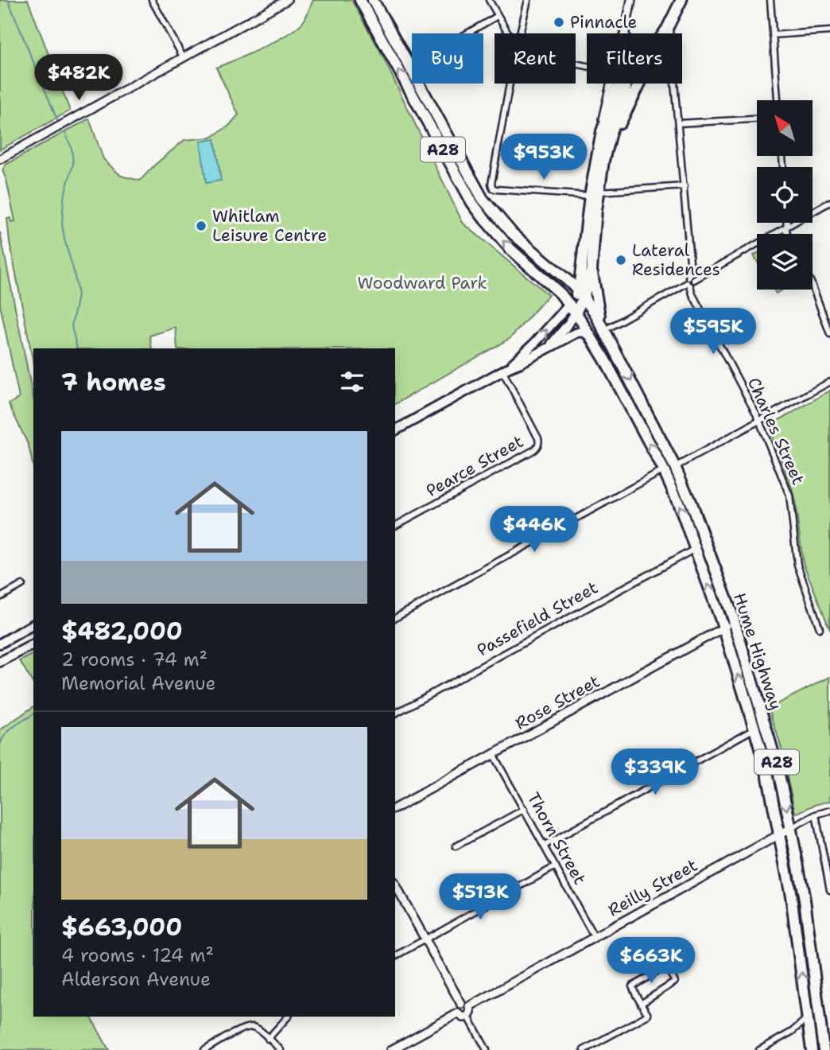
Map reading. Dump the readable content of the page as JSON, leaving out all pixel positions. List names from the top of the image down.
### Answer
{
  "streets": {
    "highway": ["A28", "Hume Highway"],
    "street": [
      "Charles Street",
      "Pearce Street",
      "Passefield Street",
      "Rose Street",
      "Thorn Street",
      "Reilly Street"
    ]
  },
  "crossings": [
    ["A28", "Hume Highway"],
    ["Passefield Street", "Hume Highway"],
    ["Hume Highway", "Rose Street"],
    ["Hume Highway", "Reilly Street"],
    ["Rose Street", "Thorn Street"],
    ["Thorn Street", "Reilly Street"]
  ],
  "parks": ["Woodward Park"],
  "places": ["Pinnacle", "Whitlam Leisure Centre", "Lateral Residences"],
  "north": "top left",
  "page": {
    "chip": ["Buy", "Rent", "Filters"],
    "price": [
      "$482K",
      "$953K",
      "$595K",
      "$446K",
      "$339K",
      "$513K",
      "$663K"
    ],
    "heading": "7 homes",
    "list": [
      {
        "name": "$482,000",
        "note": "2 rooms · 74 m² · Memorial Avenue"
      },
      {
        "name": "$663,000",
        "note": "4 rooms · 124 m² · Alderson Avenue"
      }
    ]
  }
}
